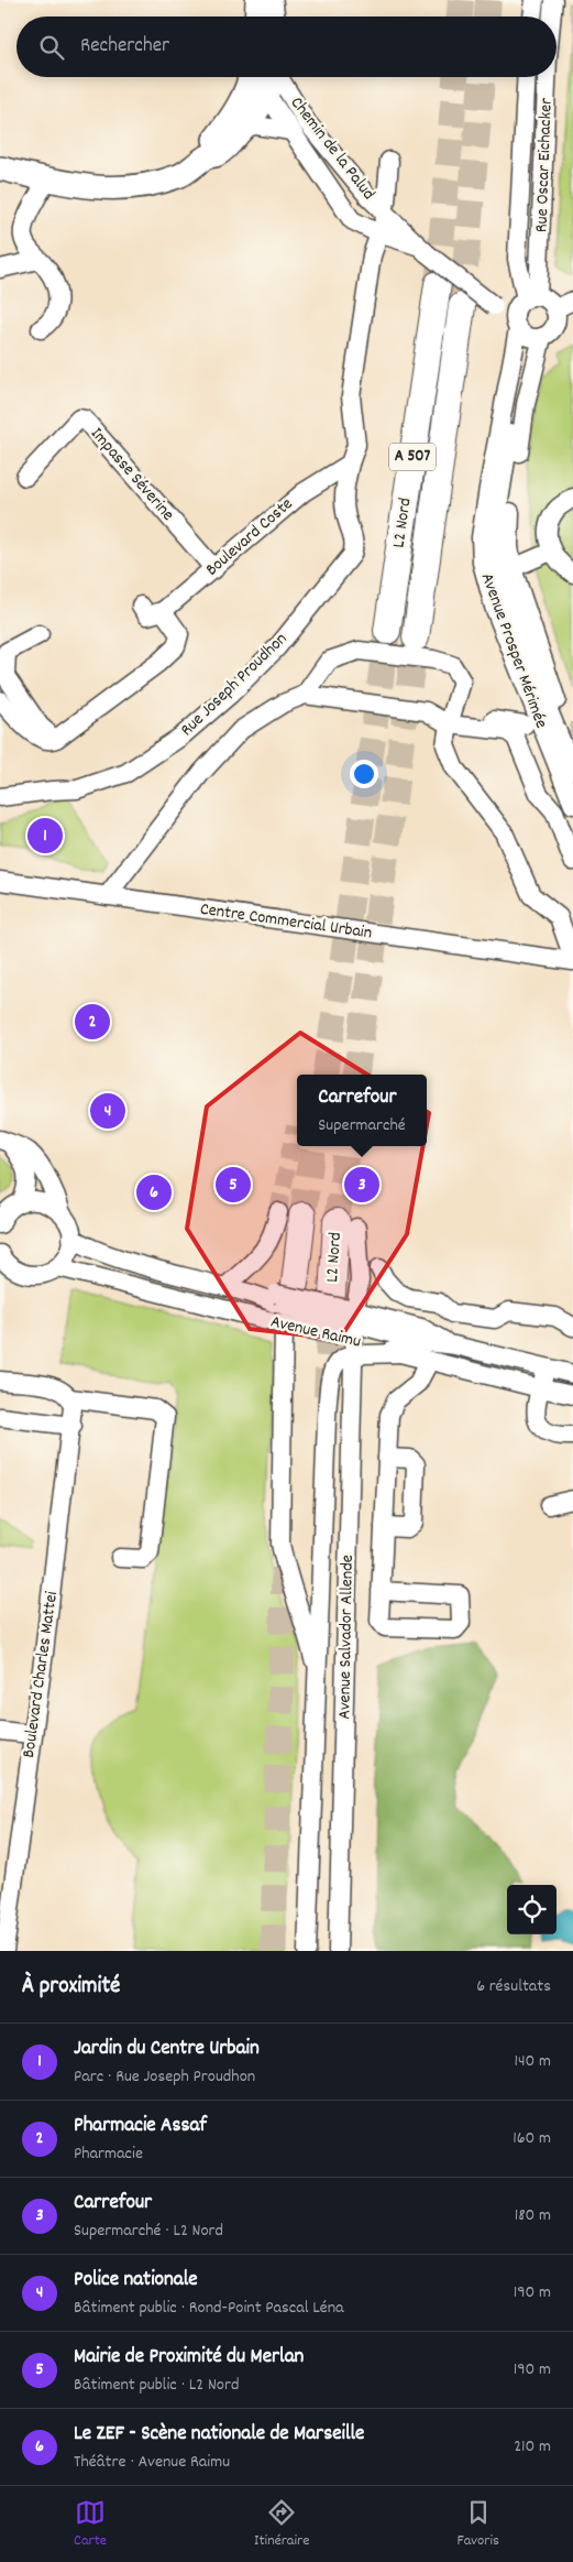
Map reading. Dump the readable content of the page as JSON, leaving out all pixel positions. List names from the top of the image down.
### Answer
{
  "streets": {
    "highway": ["A 507", "L2 Nord"],
    "street": [
      "Chemin de la Palud",
      "Rue Oscar Eichacker",
      "Impasse Séverine",
      "Boulevard Coste",
      "Avenue Prosper Mérimée",
      "Rue Joseph Proudhon",
      "Centre Commercial Urbain",
      "Avenue Raimu",
      "Avenue Salvador Allende",
      "Boulevard Charles Mattei"
    ]
  },
  "crossings": [
    ["Rue Oscar Eichacker", "Avenue Prosper Mérimée"],
    ["Impasse Séverine", "Boulevard Coste"],
    ["L2 Nord", "Avenue Raimu"],
    ["L2 Nord", "Avenue Salvador Allende"],
    ["Boulevard Coste", "Rue Joseph Proudhon"],
    ["Avenue Raimu", "Avenue Salvador Allende"]
  ],
  "page": {
    "search": "Rechercher",
    "pins": [
      "1",
      "2",
      "4",
      "3",
      "5",
      "6"
    ],
    "popup": ["Carrefour", "Supermarché"],
    "heading": ["À proximité", "6 résultats"],
    "list": [
      {
        "mark": "1",
        "name": "Jardin du Centre Urbain",
        "note": "Parc · Rue Joseph Proudhon",
        "value": "140 m"
      },
      {
        "mark": "2",
        "name": "Pharmacie Assaf",
        "note": "Pharmacie",
        "value": "160 m"
      },
      {
        "mark": "3",
        "name": "Carrefour",
        "note": "Supermarché · L2 Nord",
        "value": "180 m"
      },
      {
        "mark": "4",
        "name": "Police nationale",
        "note": "Bâtiment public · Rond-Point Pascal Léna",
        "value": "190 m"
      },
      {
        "mark": "5",
        "name": "Mairie de Proximité du Merlan",
        "note": "Bâtiment public · L2 Nord",
        "value": "190 m"
      },
      {
        "mark": "6",
        "name": "Le ZEF - Scène nationale de Marseille",
        "note": "Théâtre · Avenue Raimu",
        "value": "210 m"
      }
    ],
    "nav": ["Carte", "Itinéraire", "Favoris"]
  }
}
